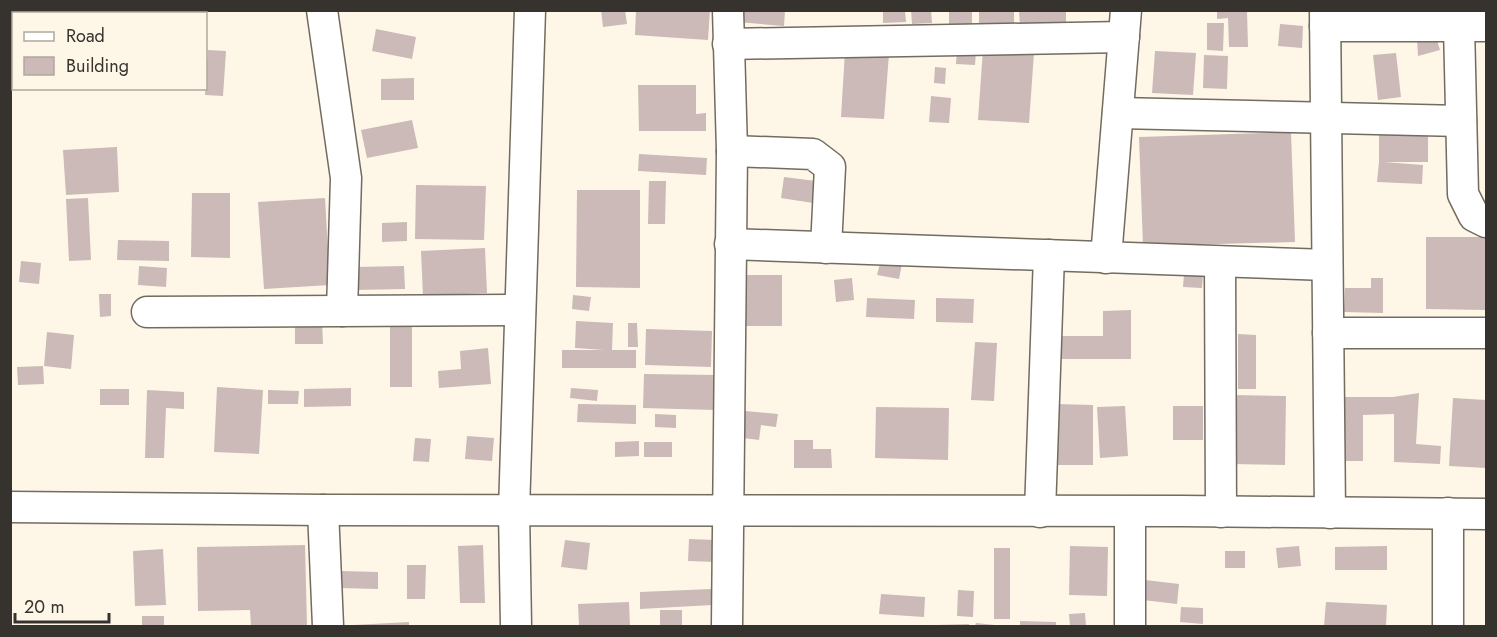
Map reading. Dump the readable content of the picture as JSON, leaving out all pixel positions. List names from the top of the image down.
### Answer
{
  "legend": ["Road", "Building"],
  "scale_bar": "20 m"
}
